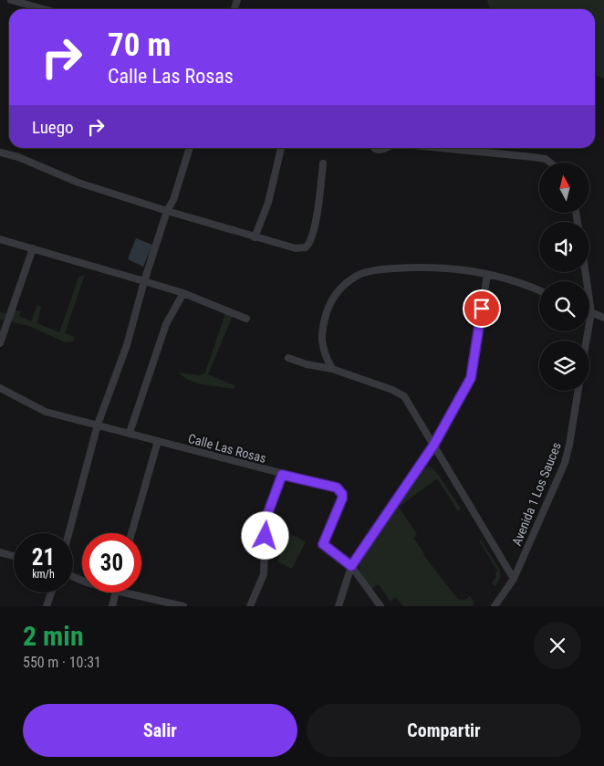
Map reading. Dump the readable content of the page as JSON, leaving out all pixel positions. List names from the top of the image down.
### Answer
{
  "streets": {
    "street": ["Calle Las Rosas", "Avenida 1 Los Sauces"]
  },
  "north": "top",
  "page": {
    "turn": ["70 m", "Calle Las Rosas"],
    "then": "Luego",
    "speed": "21 km/h",
    "limit": "30",
    "heading": ["2 min", "550 m · 10:31"],
    "buttons": ["Salir", "Compartir"]
  }
}
